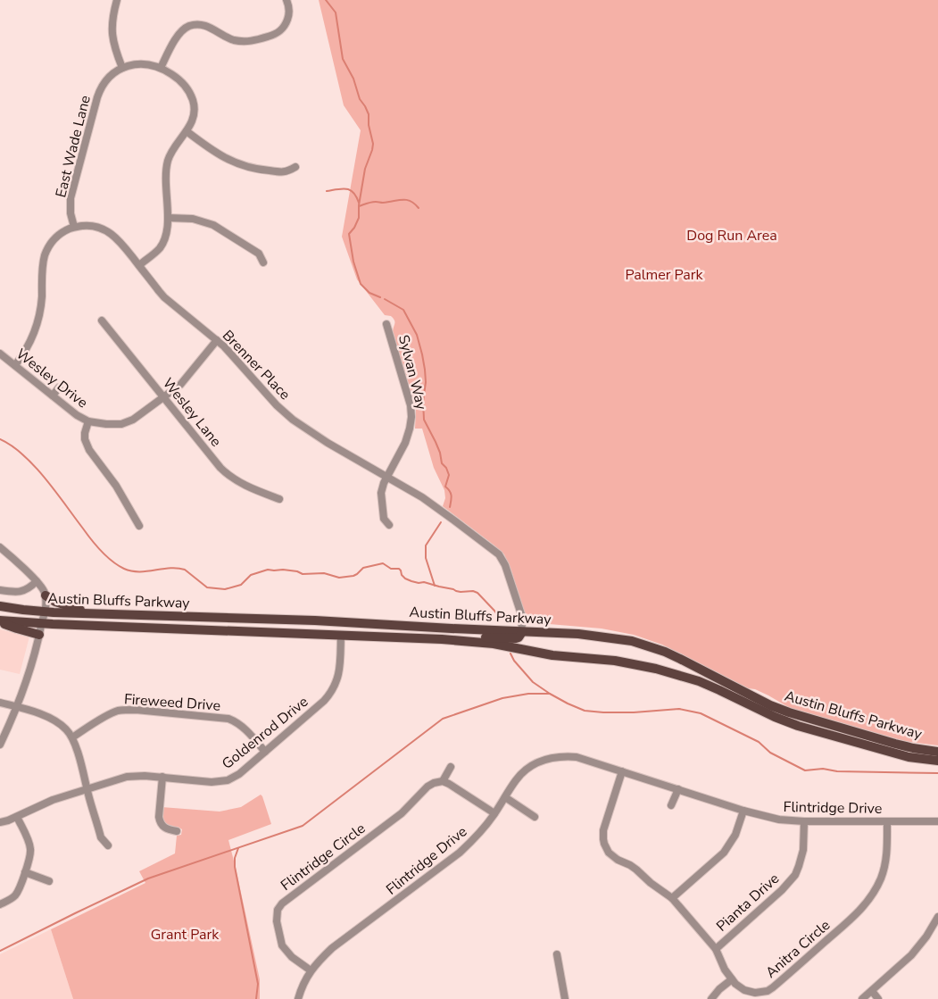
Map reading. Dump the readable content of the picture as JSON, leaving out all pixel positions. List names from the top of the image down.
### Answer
{
  "streets": {
    "main road": ["Austin Bluffs Parkway"],
    "street": [
      "East Wade Lane",
      "Brenner Place",
      "Sylvan Way",
      "Wesley Drive",
      "Wesley Lane",
      "Fireweed Drive",
      "Goldenrod Drive",
      "Flintridge Drive",
      "Flintridge Circle",
      "Pianta Drive",
      "Anitra Circle"
    ]
  },
  "crossings": [
    ["East Wade Lane", "Brenner Place"],
    ["Brenner Place", "Sylvan Way"],
    ["Brenner Place", "Wesley Drive"],
    ["Brenner Place", "Austin Bluffs Parkway"],
    ["Wesley Drive", "Wesley Lane"],
    ["Austin Bluffs Parkway", "Goldenrod Drive"],
    ["Fireweed Drive", "Goldenrod Drive"],
    ["Flintridge Drive", "Flintridge Circle"],
    ["Flintridge Drive", "Pianta Drive"],
    ["Flintridge Drive", "Anitra Circle"],
    ["Pianta Drive", "Anitra Circle"]
  ],
  "parks": ["Dog Run Area", "Palmer Park", "Grant Park"]
}
